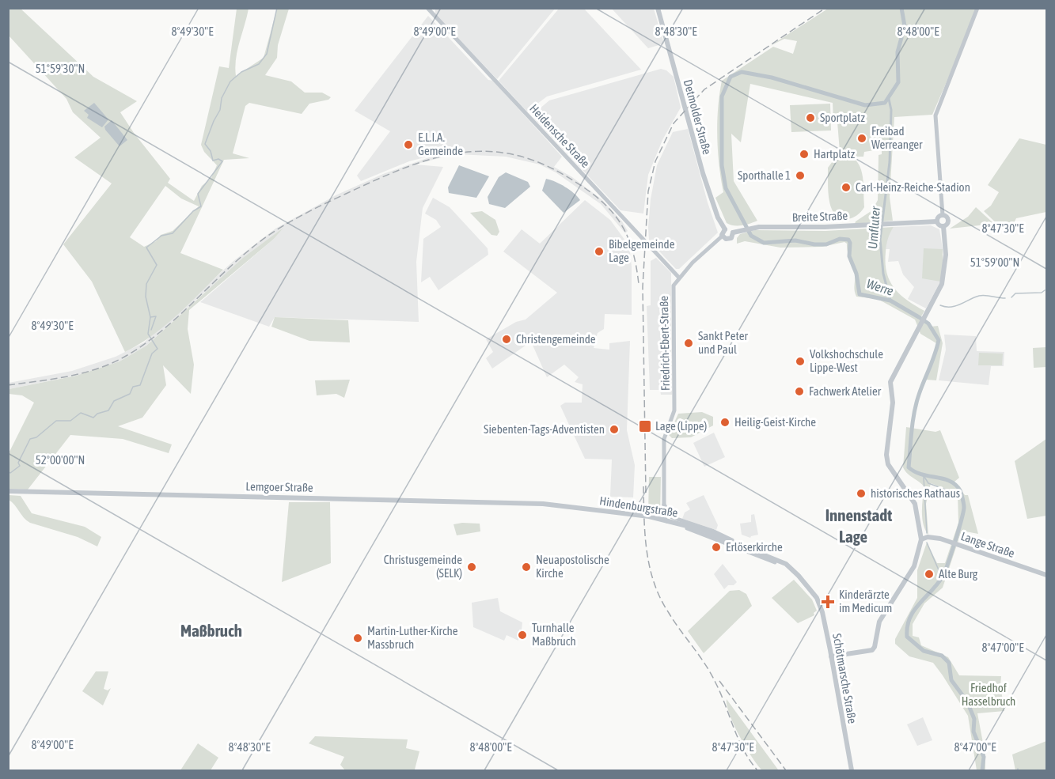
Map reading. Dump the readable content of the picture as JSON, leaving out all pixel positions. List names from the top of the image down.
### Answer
{
  "streets": {
    "main road": [
      "Detmolder Straße",
      "Heidensche Straße",
      "Breite Straße",
      "Friedrich-Ebert-Straße",
      "Lemgoer Straße",
      "Hindenburgstraße",
      "Lange Straße",
      "Schötmarsche Straße"
    ]
  },
  "crossings": [
    ["Detmolder Straße", "Breite Straße"],
    ["Heidensche Straße", "Friedrich-Ebert-Straße"],
    ["Friedrich-Ebert-Straße", "Hindenburgstraße"],
    ["Lemgoer Straße", "Hindenburgstraße"],
    ["Hindenburgstraße", "Schötmarsche Straße"]
  ],
  "districts": ["Innenstadt", "Lage", "Maßbruch"],
  "water": ["Umfluter", "Werre"],
  "parks": ["Friedhof Hasselbruch"],
  "places": {
    "other": [
      "Sportplatz",
      "Freibad Werreanger",
      "E.L.I.A. Gemeinde",
      "Hartplatz",
      "Sporthalle 1",
      "Carl-Heinz-Reiche-Stadion",
      "Bibelgemeinde Lage",
      "Christengemeinde",
      "Sankt Peter und Paul",
      "Volkshochschule Lippe-West",
      "Fachwerk Atelier",
      "Heilig-Geist-Kirche",
      "Siebenten-Tags-Adventisten",
      "historisches Rathaus",
      "Erlöserkirche",
      "Christusgemeinde (SELK)",
      "Neuapostolische Kirche",
      "Alte Burg",
      "Turnhalle Maßbruch",
      "Martin-Luther-Kirche Massbruch"
    ],
    "transit": ["Lage (Lippe)"],
    "health": ["Kinderärzte im Medicum"]
  },
  "coordinates": [
    "8°49'30\"E",
    "8°49'00\"E",
    "8°48'30\"E",
    "8°48'00\"E",
    "51°59'30\"N",
    "8°47'30\"E",
    "51°59'00\"N",
    "52°00'00\"N",
    "8°47'00\"E"
  ]
}
